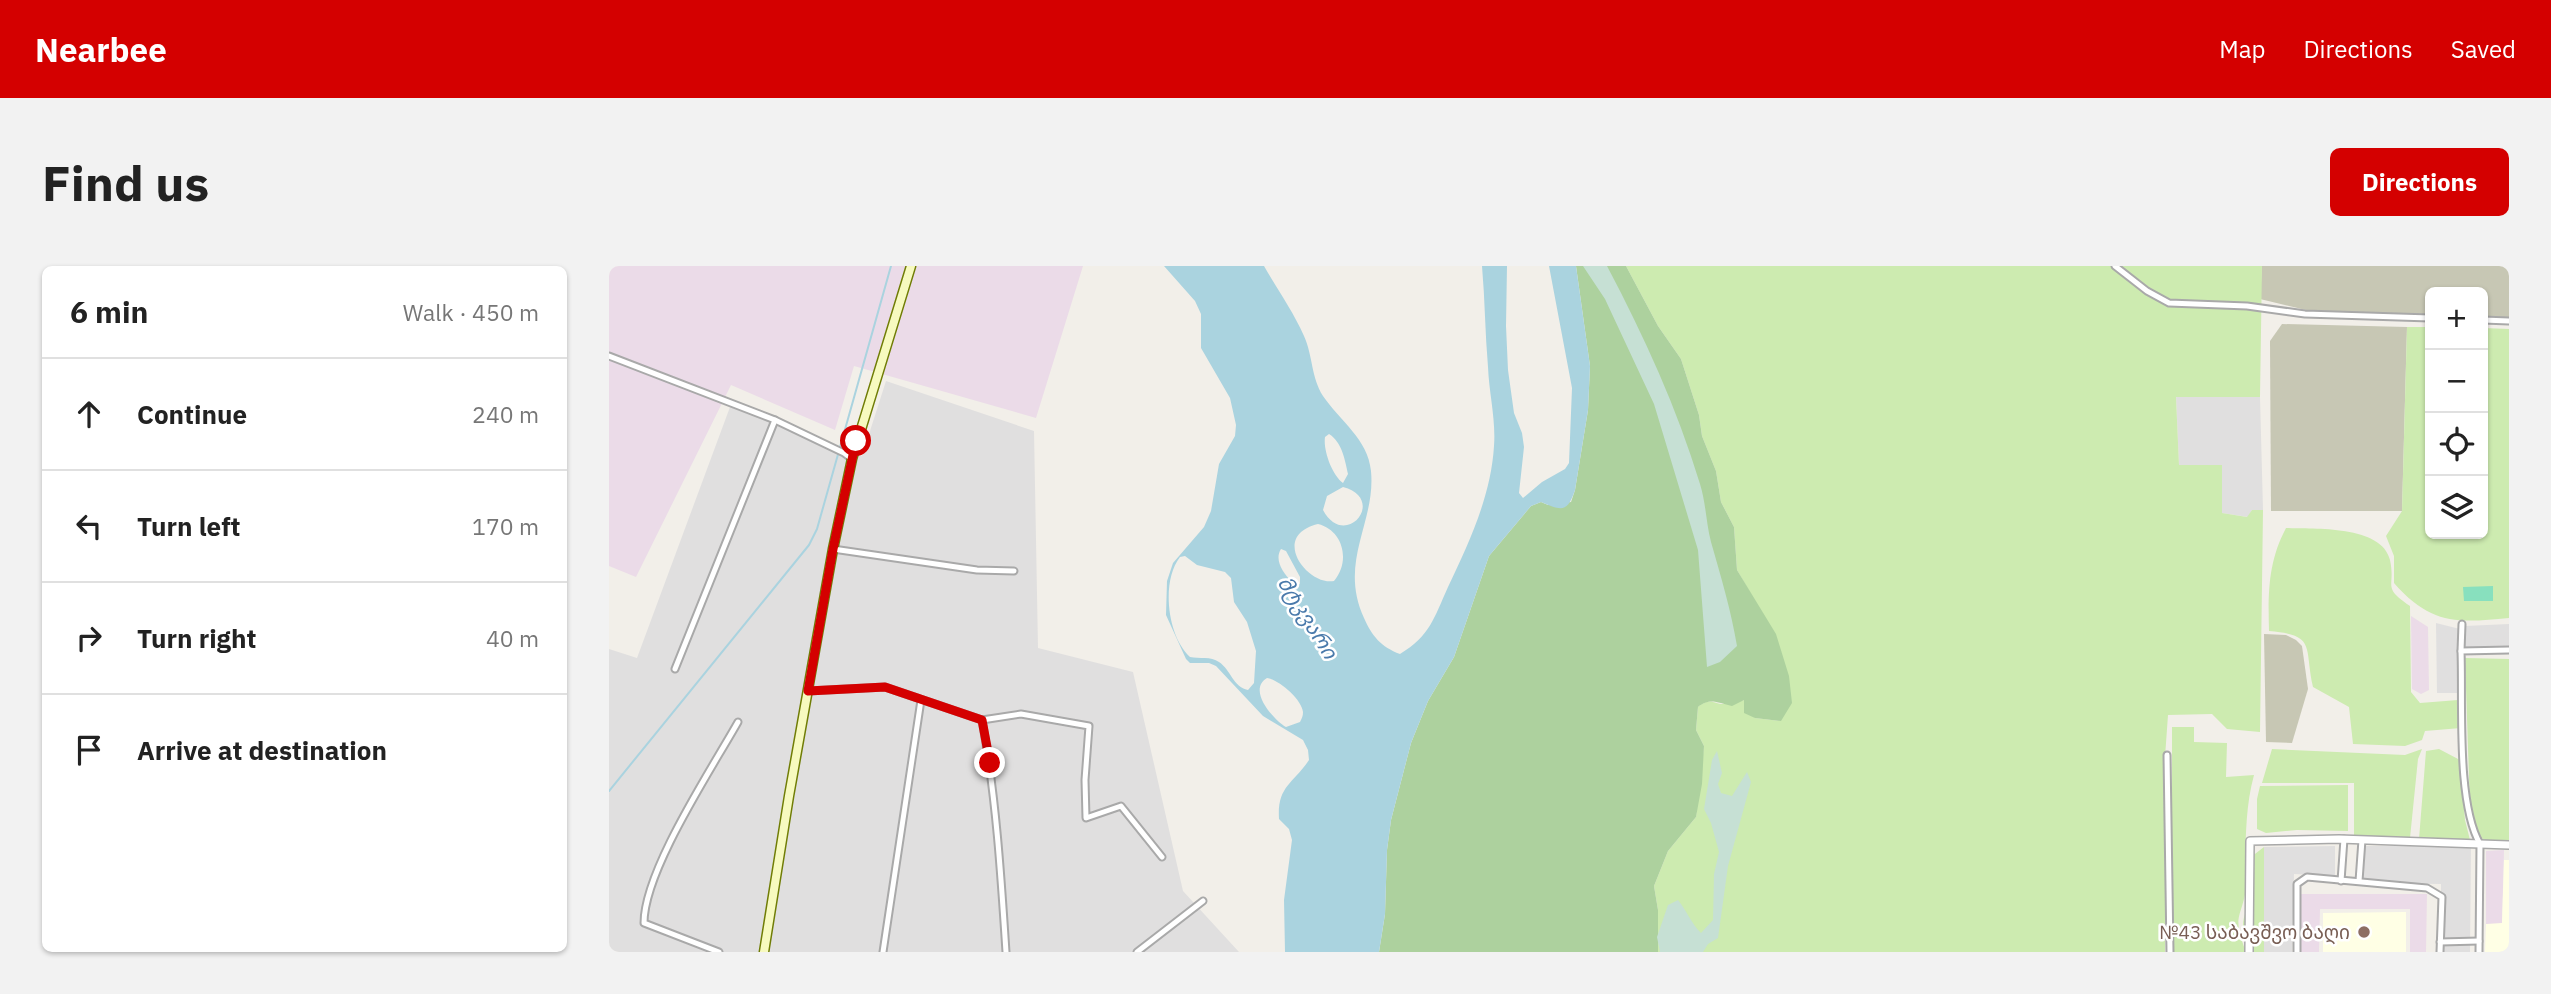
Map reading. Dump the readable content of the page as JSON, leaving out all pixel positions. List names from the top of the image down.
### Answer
{
  "water": ["მტკვარი"],
  "places": ["№43 საბავშვო ბაღი"],
  "page": {
    "header": "Nearbee",
    "nav": ["Map", "Directions", "Saved"],
    "buttons": "Directions",
    "title": "Find us",
    "heading": ["6 min", "Walk · 450 m"],
    "map_buttons": ["+", "−"],
    "list": [
      ["Continue", "240 m"],
      ["Turn left", "170 m"],
      ["Turn right", "40 m"],
      "Arrive at destination"
    ]
  }
}
